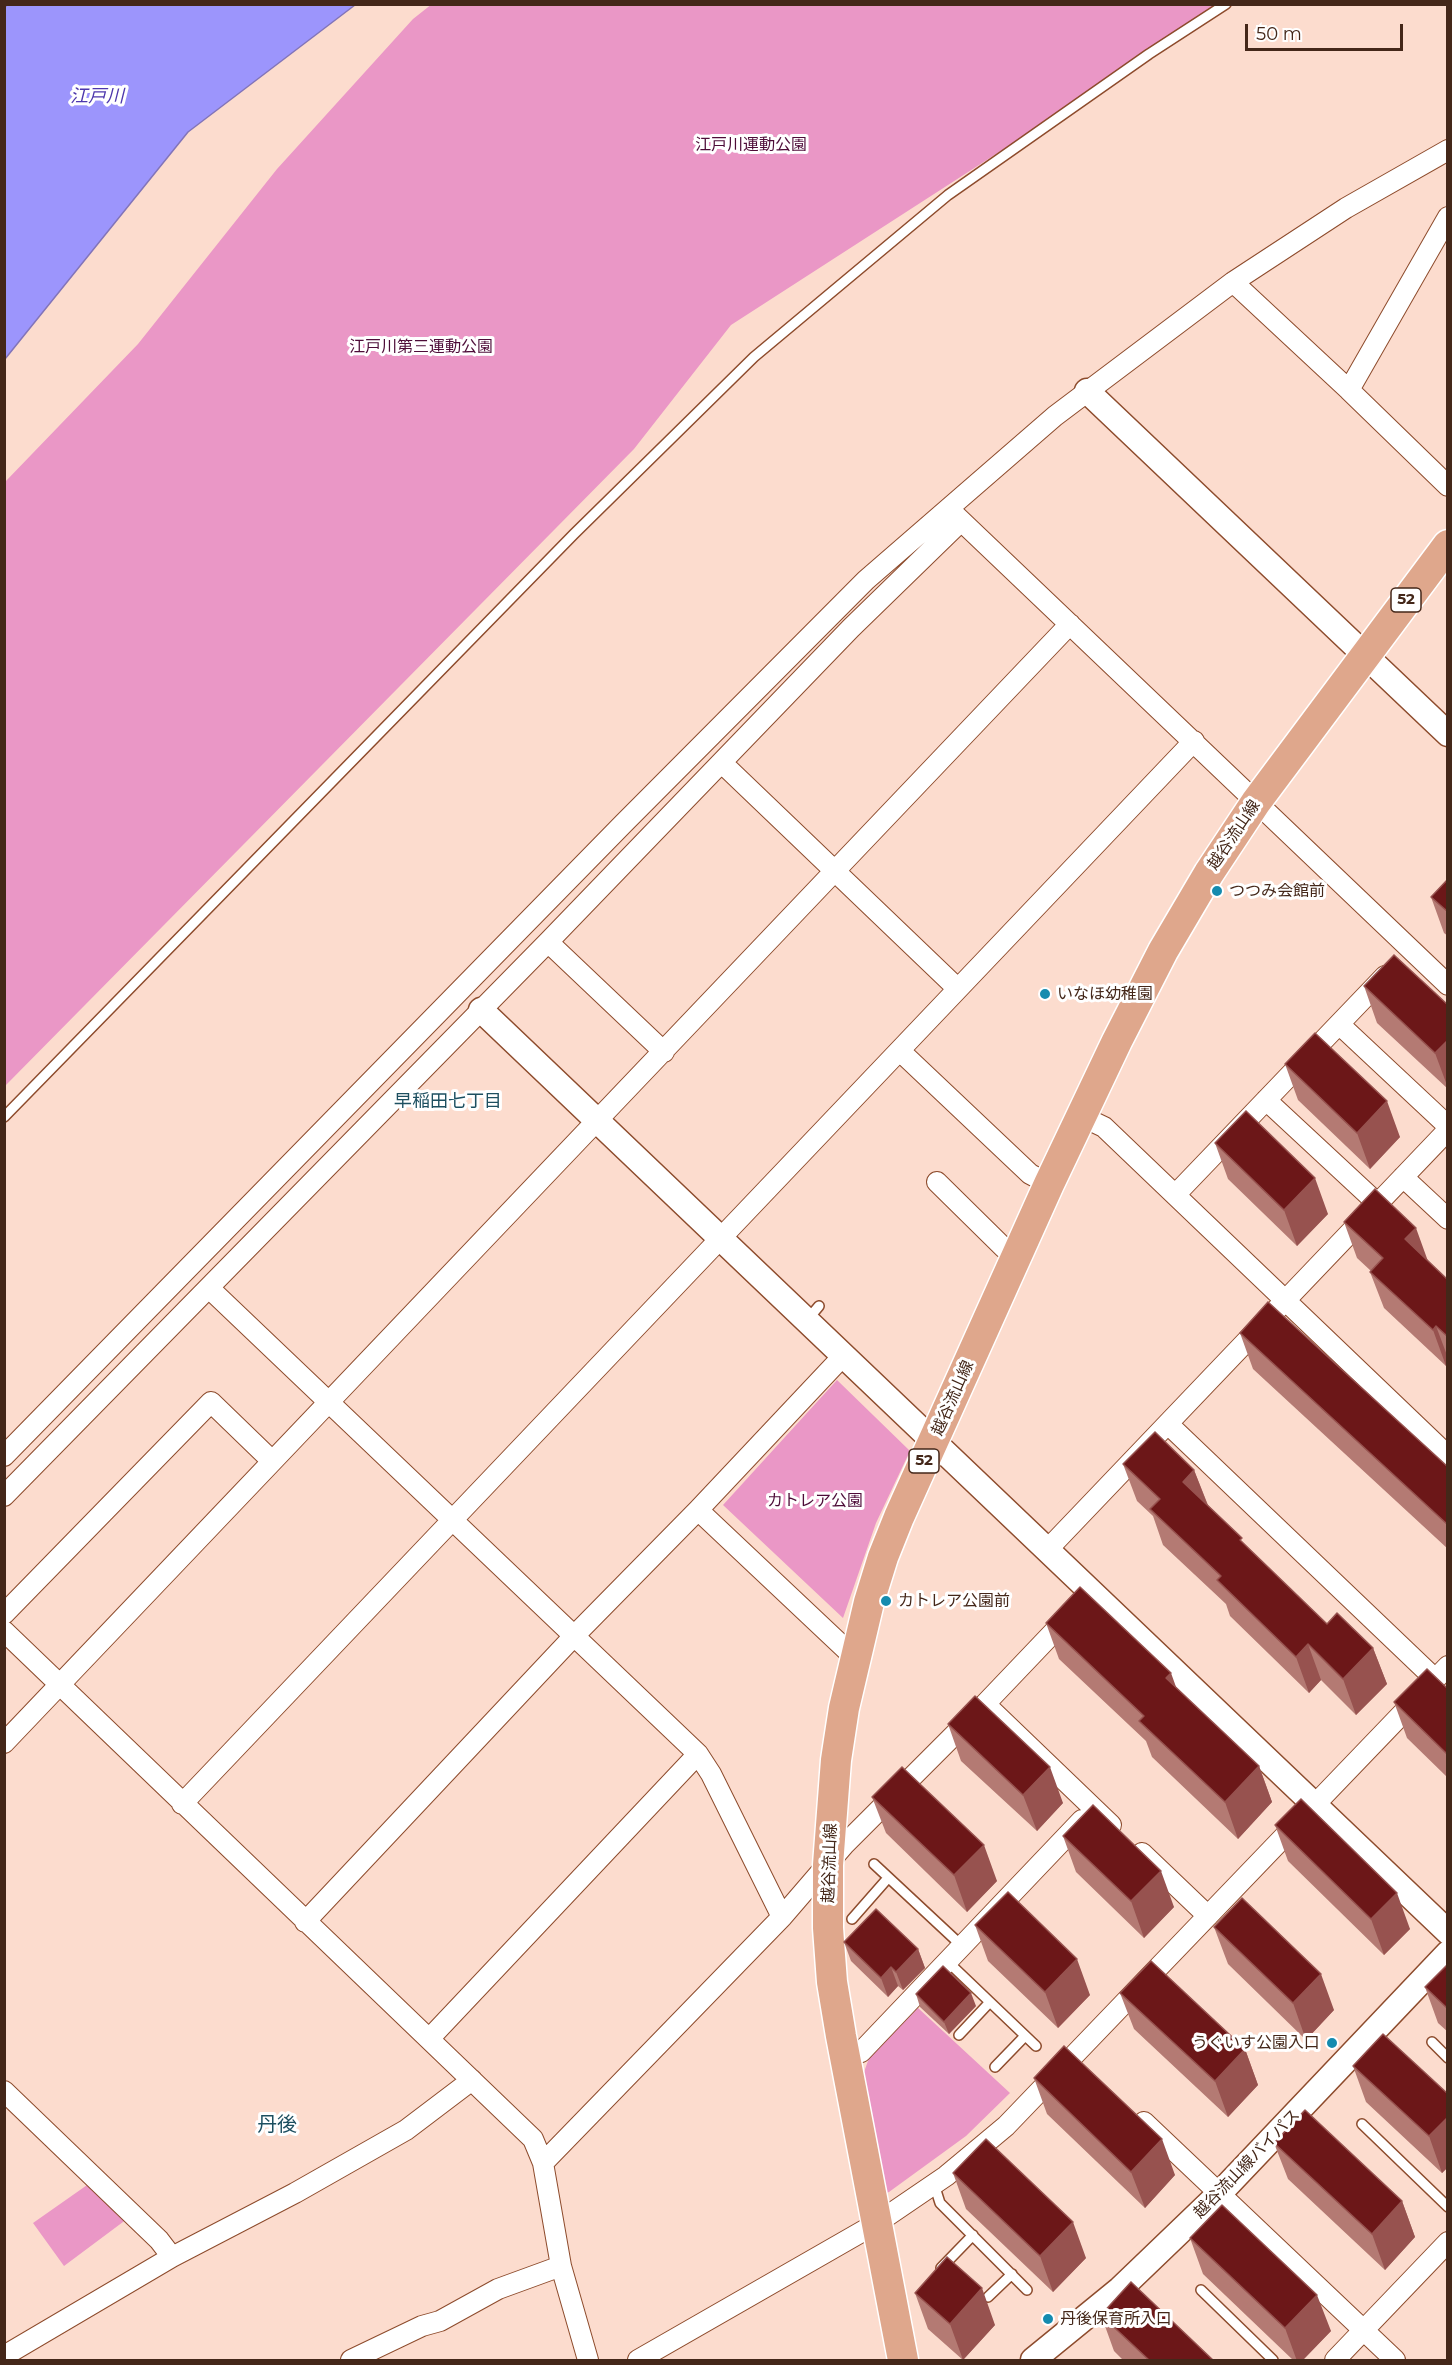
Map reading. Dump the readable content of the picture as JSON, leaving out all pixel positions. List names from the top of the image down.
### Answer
{
  "streets": {
    "main road": ["52", "越谷流山線"],
    "street": ["越谷流山線バイパス"]
  },
  "districts": ["早稲田七丁目", "丹後"],
  "water": ["江戸川"],
  "parks": ["江戸川運動公園", "江戸川第三運動公園", "カトレア公園"],
  "places": [
    "つつみ会館前",
    "いなほ幼稚園",
    "カトレア公園前",
    "うぐいす公園入口",
    "丹後保育所入口"
  ],
  "scale_bar": "50 m"
}
